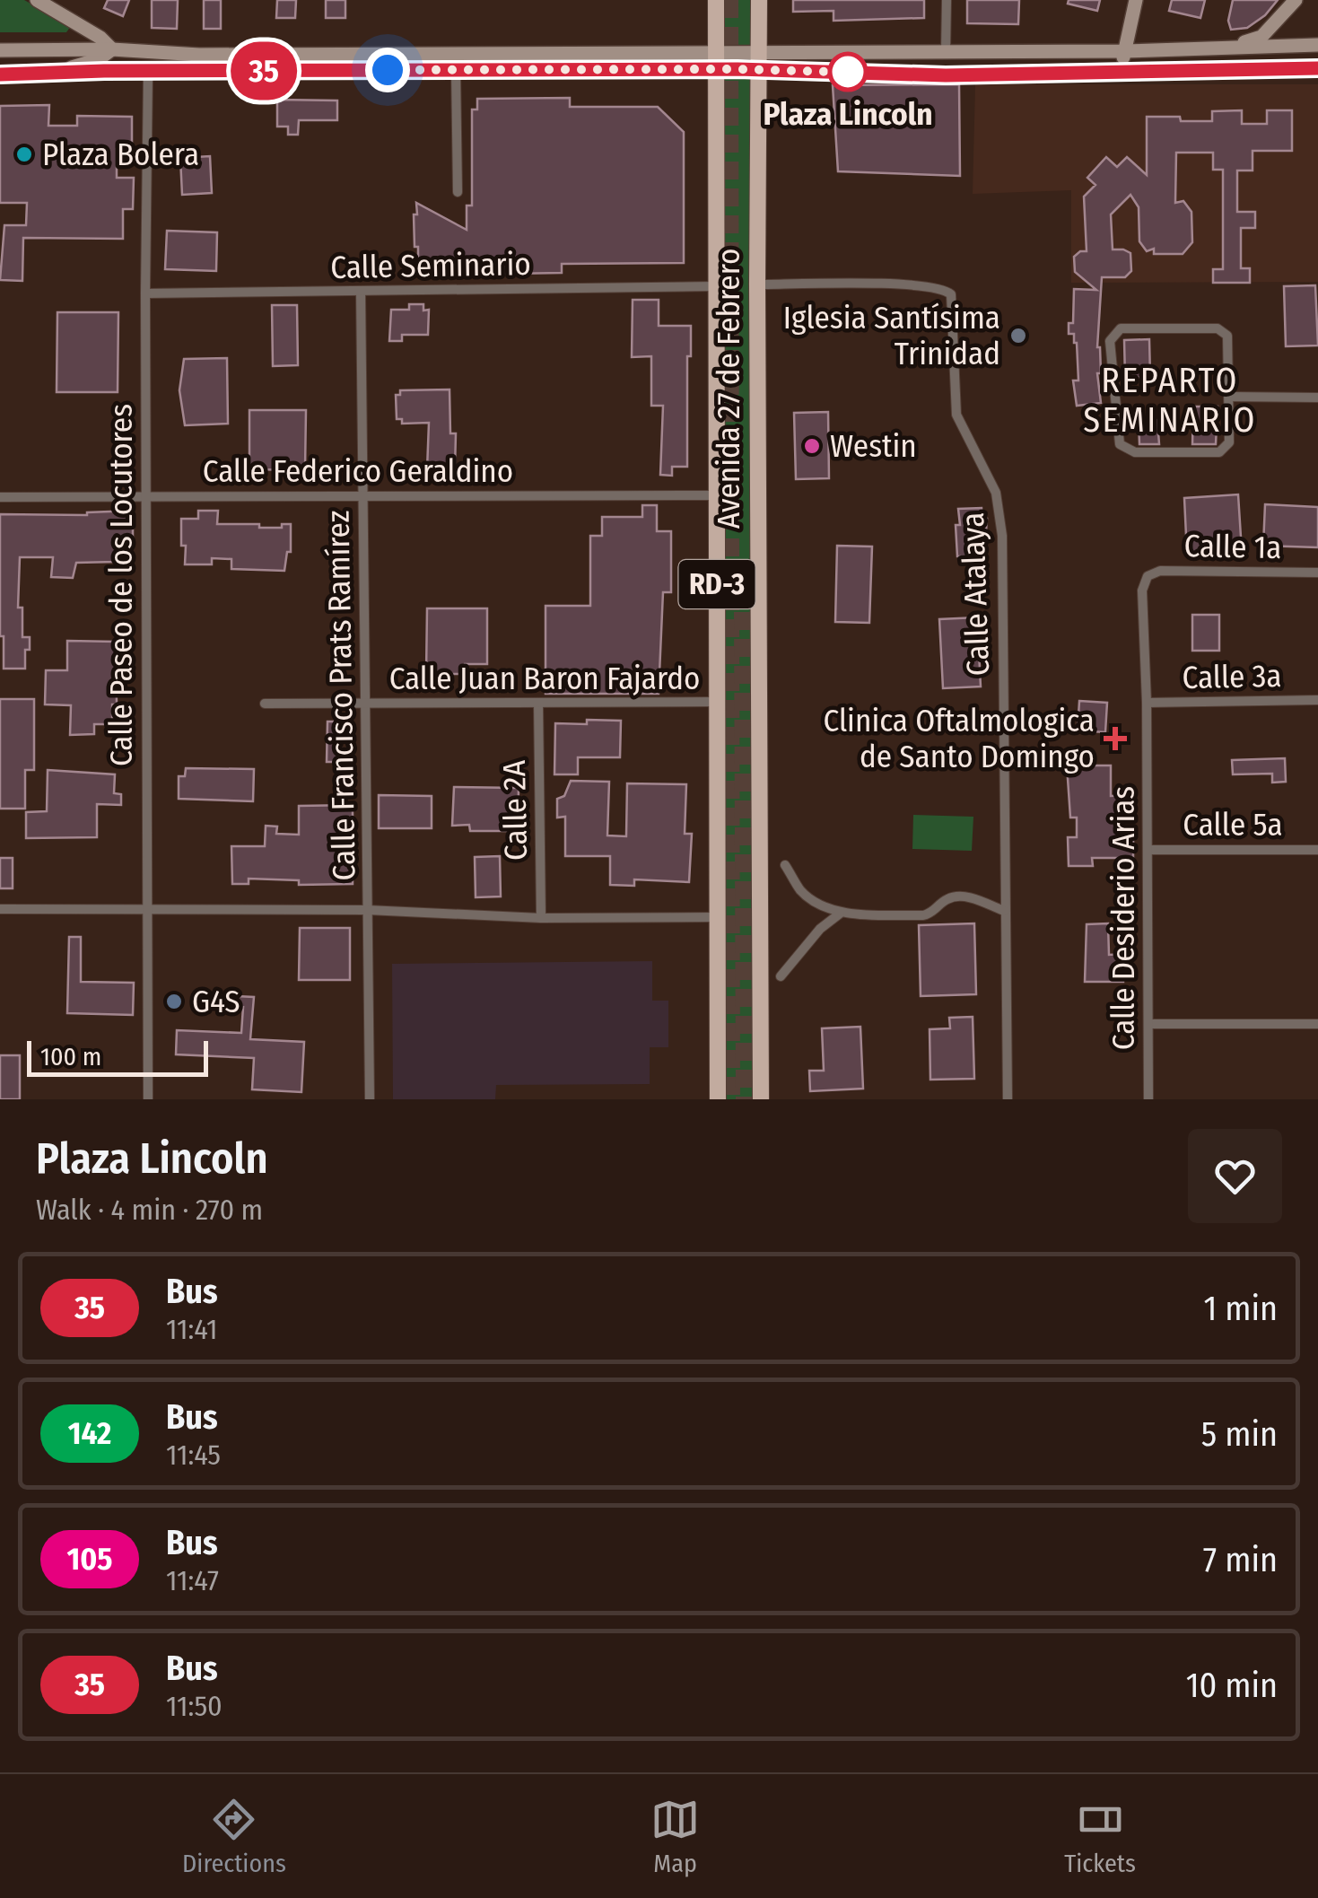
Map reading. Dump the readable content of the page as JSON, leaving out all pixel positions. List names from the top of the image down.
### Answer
{
  "streets": {
    "main road": ["Avenida 27 de Febrero", "RD-3"],
    "street": [
      "Calle Seminario",
      "Calle Federico Geraldino",
      "Calle 1a",
      "Calle Paseo de los Locutores",
      "Calle Atalaya",
      "Calle 3a",
      "Calle Juan Baron Fajardo",
      "Calle Francisco Prats Ramírez",
      "Calle 2A",
      "Calle 5a",
      "Calle Desiderio Arias"
    ]
  },
  "crossings": [
    ["Calle Seminario", "Avenida 27 de Febrero"],
    ["Calle Seminario", "Calle Paseo de los Locutores"],
    ["Calle Seminario", "Calle Francisco Prats Ramírez"],
    ["Avenida 27 de Febrero", "Calle Federico Geraldino"],
    ["Avenida 27 de Febrero", "Calle Atalaya"],
    ["Avenida 27 de Febrero", "Calle Juan Baron Fajardo"],
    ["Calle Federico Geraldino", "Calle Paseo de los Locutores"],
    ["Calle Federico Geraldino", "Calle Francisco Prats Ramírez"],
    ["Calle 1a", "Calle Desiderio Arias"],
    ["Calle 3a", "Calle Desiderio Arias"],
    ["Calle Juan Baron Fajardo", "Calle Francisco Prats Ramírez"],
    ["Calle Juan Baron Fajardo", "Calle 2A"],
    ["Calle 5a", "Calle Desiderio Arias"]
  ],
  "districts": ["REPARTO SEMINARIO"],
  "places": {
    "other": [
      "Plaza Lincoln",
      "Plaza Bolera",
      "Iglesia Santísima Trinidad",
      "Westin",
      "G4S"
    ],
    "health": ["Clinica Oftalmologica de Santo Domingo"]
  },
  "lines": ["bus line 35"],
  "scale_bar": "100 m",
  "page": {
    "on_map": "35",
    "scale": "100 m",
    "heading": ["Plaza Lincoln", "Walk · 4 min · 270 m"],
    "list": [
      {
        "mark": "35",
        "name": "Bus",
        "note": "11:41",
        "value": "1 min"
      },
      {
        "mark": "142",
        "name": "Bus",
        "note": "11:45",
        "value": "5 min"
      },
      {
        "mark": "105",
        "name": "Bus",
        "note": "11:47",
        "value": "7 min"
      },
      {
        "mark": "35",
        "name": "Bus",
        "note": "11:50",
        "value": "10 min"
      }
    ],
    "tabs": ["Directions", "Map", "Tickets"]
  }
}
